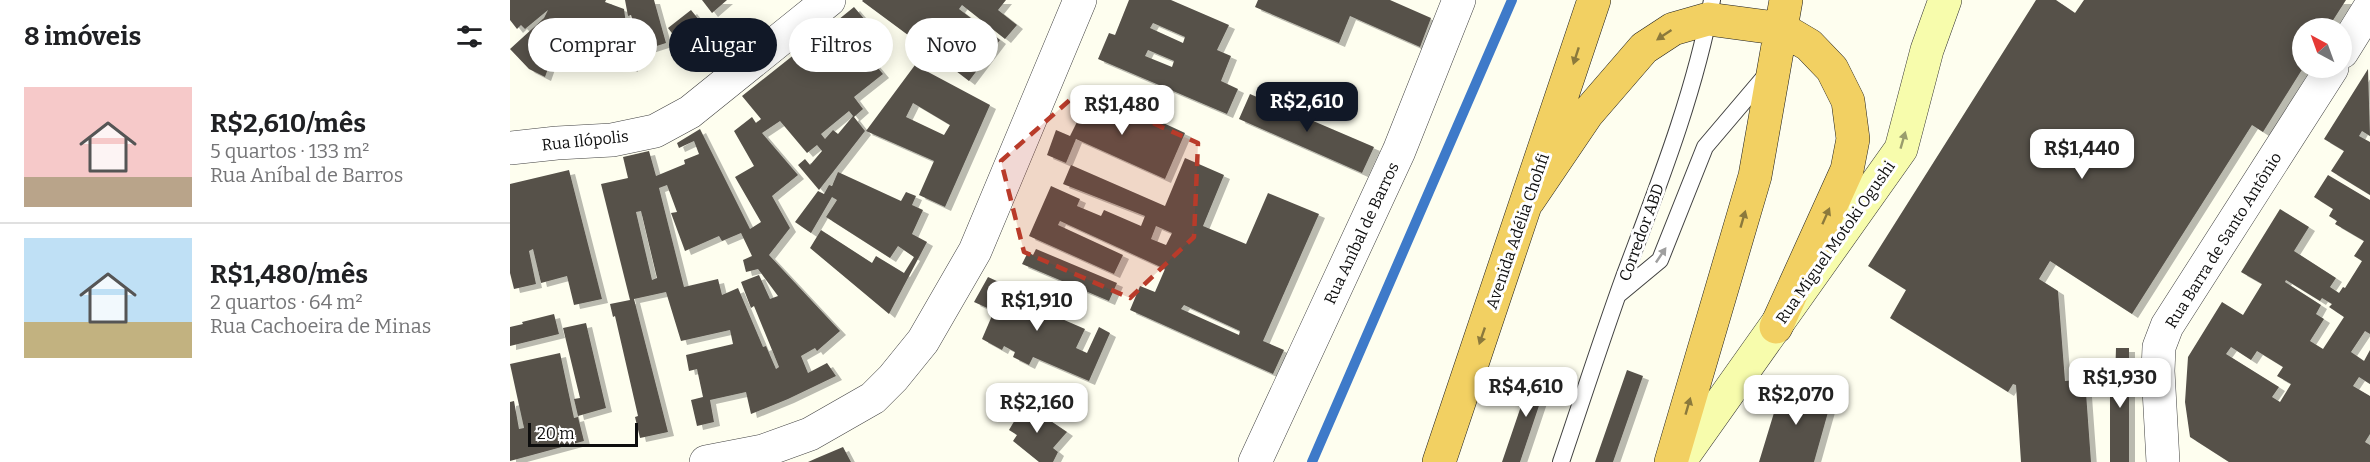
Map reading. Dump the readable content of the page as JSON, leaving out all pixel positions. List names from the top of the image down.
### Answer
{
  "streets": {
    "highway": ["Avenida Adélia Chohfi"],
    "main road": ["Rua Miguel Motoki Ogushi"],
    "street": ["Rua Ilópolis", "Rua Aníbal de Barros", "Rua Barra de Santo Antônio"],
    "lane": ["Corredor ABD"]
  },
  "one_way": ["Rua Miguel Motoki Ogushi"],
  "scale_bar": "20 m",
  "north": "top left",
  "page": {
    "heading": "8 imóveis",
    "chip": [
      "Comprar",
      "Alugar",
      "Filtros",
      "Novo"
    ],
    "list": [
      {
        "name": "R$2,610/mês",
        "note": "5 quartos · 133 m² · Rua Aníbal de Barros"
      },
      {
        "name": "R$1,480/mês",
        "note": "2 quartos · 64 m² · Rua Cachoeira de Minas"
      }
    ],
    "price": [
      "R$2,610",
      "R$1,480",
      "R$1,440",
      "R$1,910",
      "R$1,930",
      "R$4,610",
      "R$2,070",
      "R$2,160"
    ],
    "scale": "20 m"
  }
}
